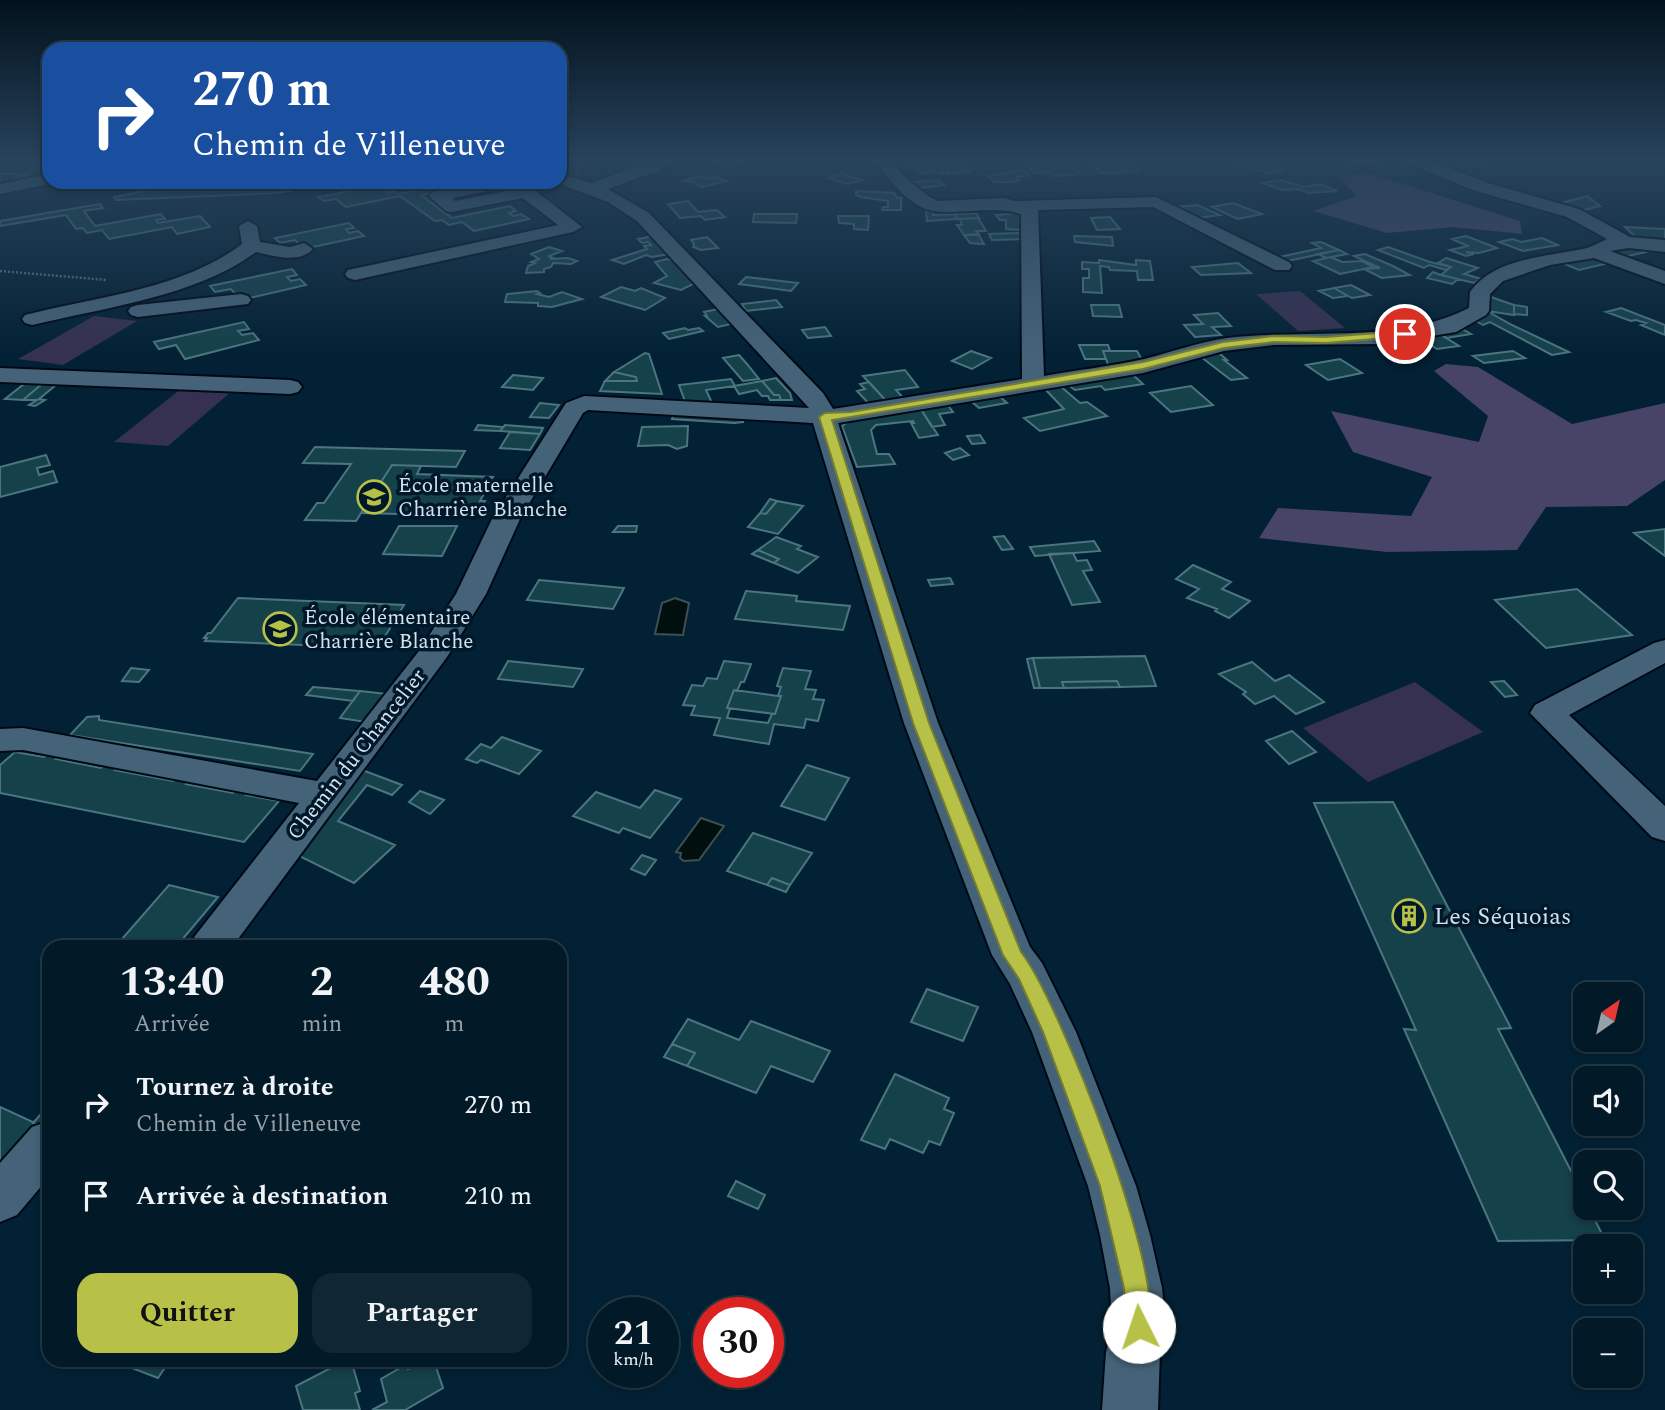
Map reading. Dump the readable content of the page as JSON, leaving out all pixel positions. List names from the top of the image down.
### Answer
{
  "streets": {
    "street": ["Chemin du Chancelier"]
  },
  "places": {
    "school or university": ["École maternelle Charrière Blanche", "École élémentaire Charrière Blanche"],
    "building": ["Les Séquoias"]
  },
  "north": "top right",
  "page": {
    "turn": ["270 m", "Chemin de Villeneuve"],
    "eta": [
      "13:40",
      "Arrivée",
      "2",
      "min",
      "480",
      "m"
    ],
    "map_buttons": ["+", "−"],
    "list": [
      {
        "name": "Tournez à droite",
        "note": "Chemin de Villeneuve",
        "value": "270 m"
      },
      {
        "name": "Arrivée à destination",
        "value": "210 m"
      }
    ],
    "buttons": ["Quitter", "Partager"],
    "speed": "21 km/h",
    "limit": "30"
  }
}
